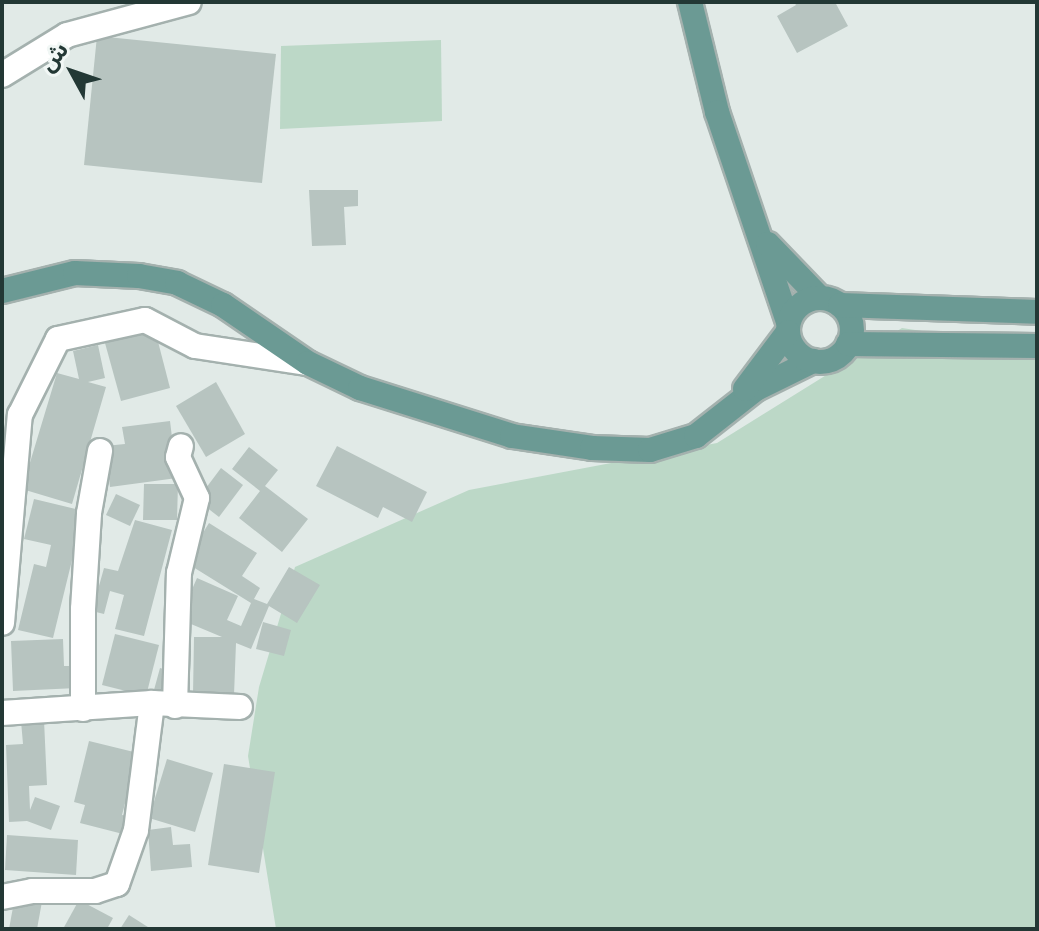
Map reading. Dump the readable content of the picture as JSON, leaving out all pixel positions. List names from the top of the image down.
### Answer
{
  "north": "top left"
}
